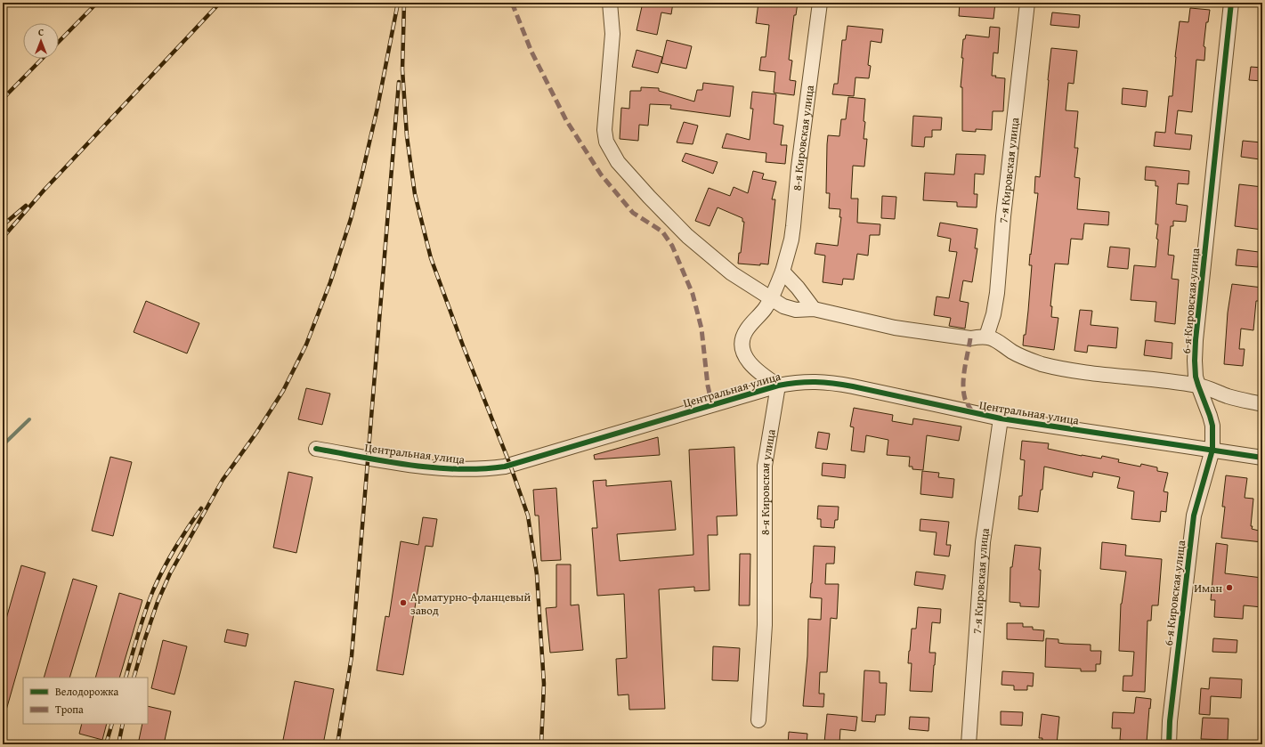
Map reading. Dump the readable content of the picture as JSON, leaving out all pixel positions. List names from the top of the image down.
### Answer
{
  "streets": {
    "street": [
      "8-я Кировская улица",
      "7-я Кировская улица",
      "6-я Кировская улица",
      "Центральная улица"
    ]
  },
  "crossings": [
    ["8-я Кировская улица", "Центральная улица"],
    ["7-я Кировская улица", "Центральная улица"],
    ["6-я Кировская улица", "Центральная улица"]
  ],
  "places": ["Иман", "Арматурно-фланцевый завод"],
  "legend": ["Велодорожка", "Тропа"],
  "north": "top"
}
